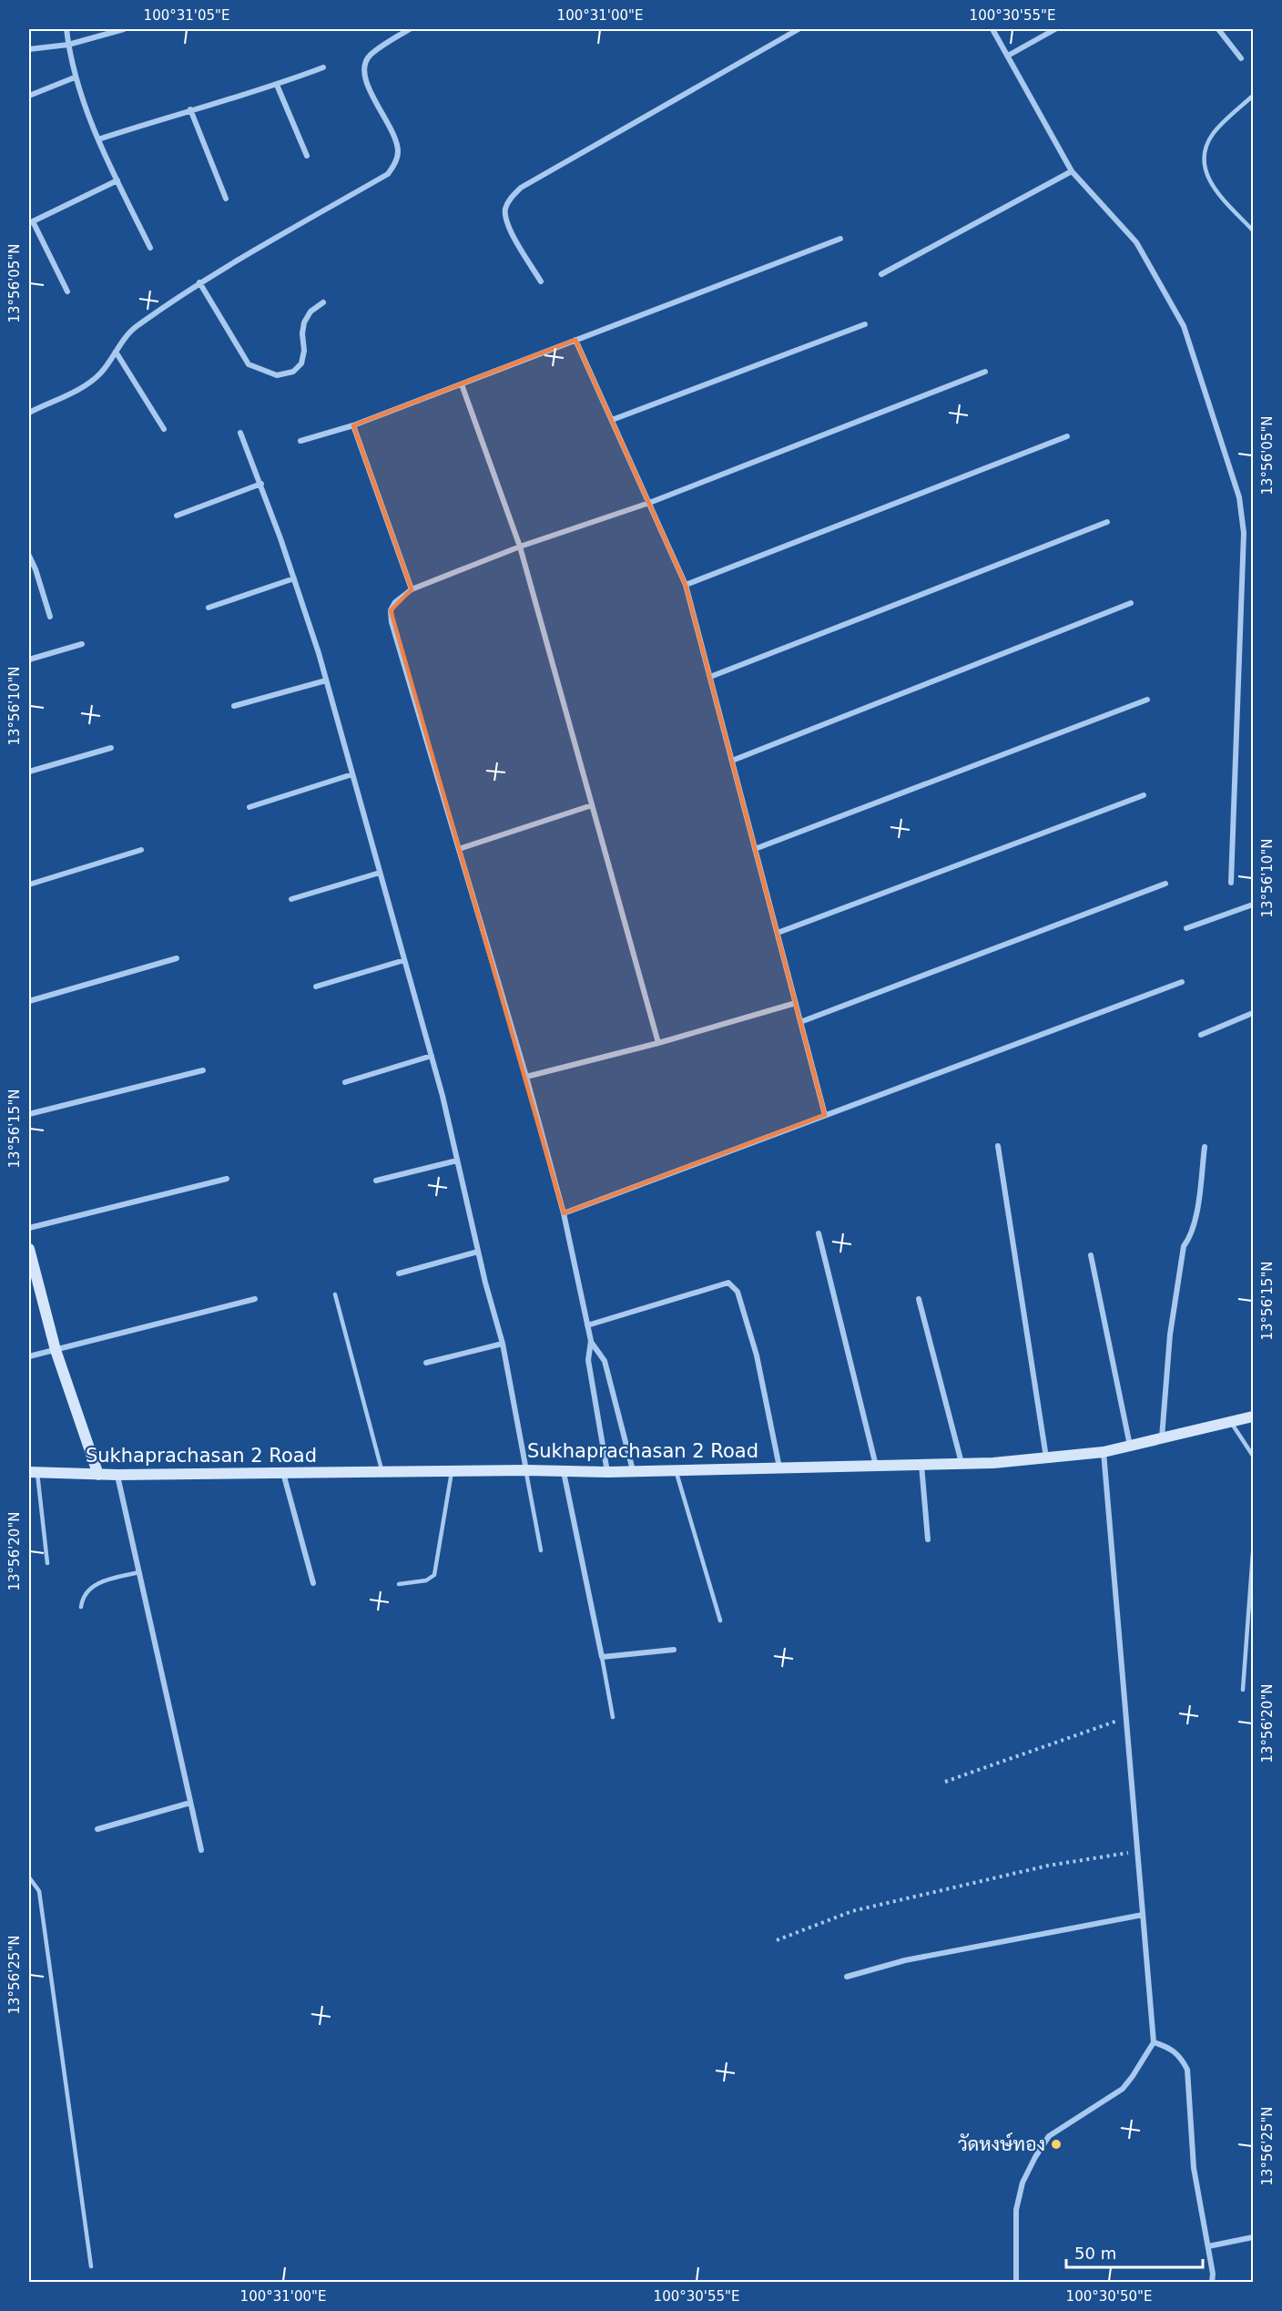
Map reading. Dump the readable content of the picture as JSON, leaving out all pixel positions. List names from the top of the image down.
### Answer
{
  "streets": {
    "street": ["Sukhaprachasan 2 Road"]
  },
  "places": ["วัดหงษ์ทอง"],
  "scale_bar": "50 m",
  "coordinates": [
    "100°31'05\"E",
    "100°31'00\"E",
    "100°30'55\"E",
    "13°56'05\"N",
    "13°56'10\"N",
    "13°56'15\"N",
    "13°56'20\"N",
    "13°56'25\"N",
    "100°30'50\"E"
  ]
}
